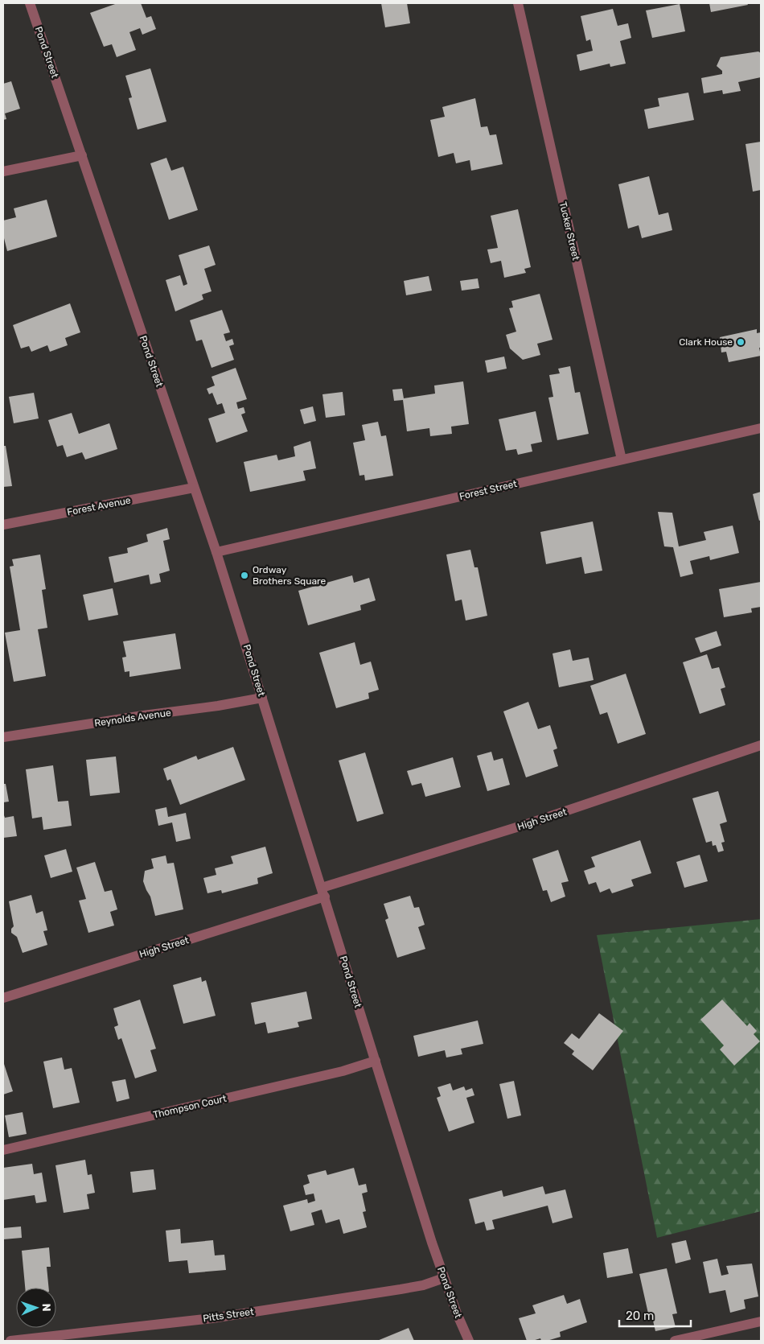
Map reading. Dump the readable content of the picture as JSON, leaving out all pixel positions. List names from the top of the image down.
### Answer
{
  "streets": {
    "street": [
      "Pond Street",
      "Tucker Street",
      "Forest Street",
      "Forest Avenue",
      "Reynolds Avenue",
      "High Street",
      "Thompson Court",
      "Pitts Street"
    ]
  },
  "crossings": [
    ["Pond Street", "Forest Street"],
    ["Pond Street", "Forest Avenue"],
    ["Pond Street", "Reynolds Avenue"],
    ["Pond Street", "High Street"],
    ["Pond Street", "Thompson Court"],
    ["Pond Street", "Pitts Street"],
    ["Tucker Street", "Forest Street"]
  ],
  "places": ["Clark House", "Ordway Brothers Square"],
  "scale_bar": "20 m",
  "north": "right"
}
